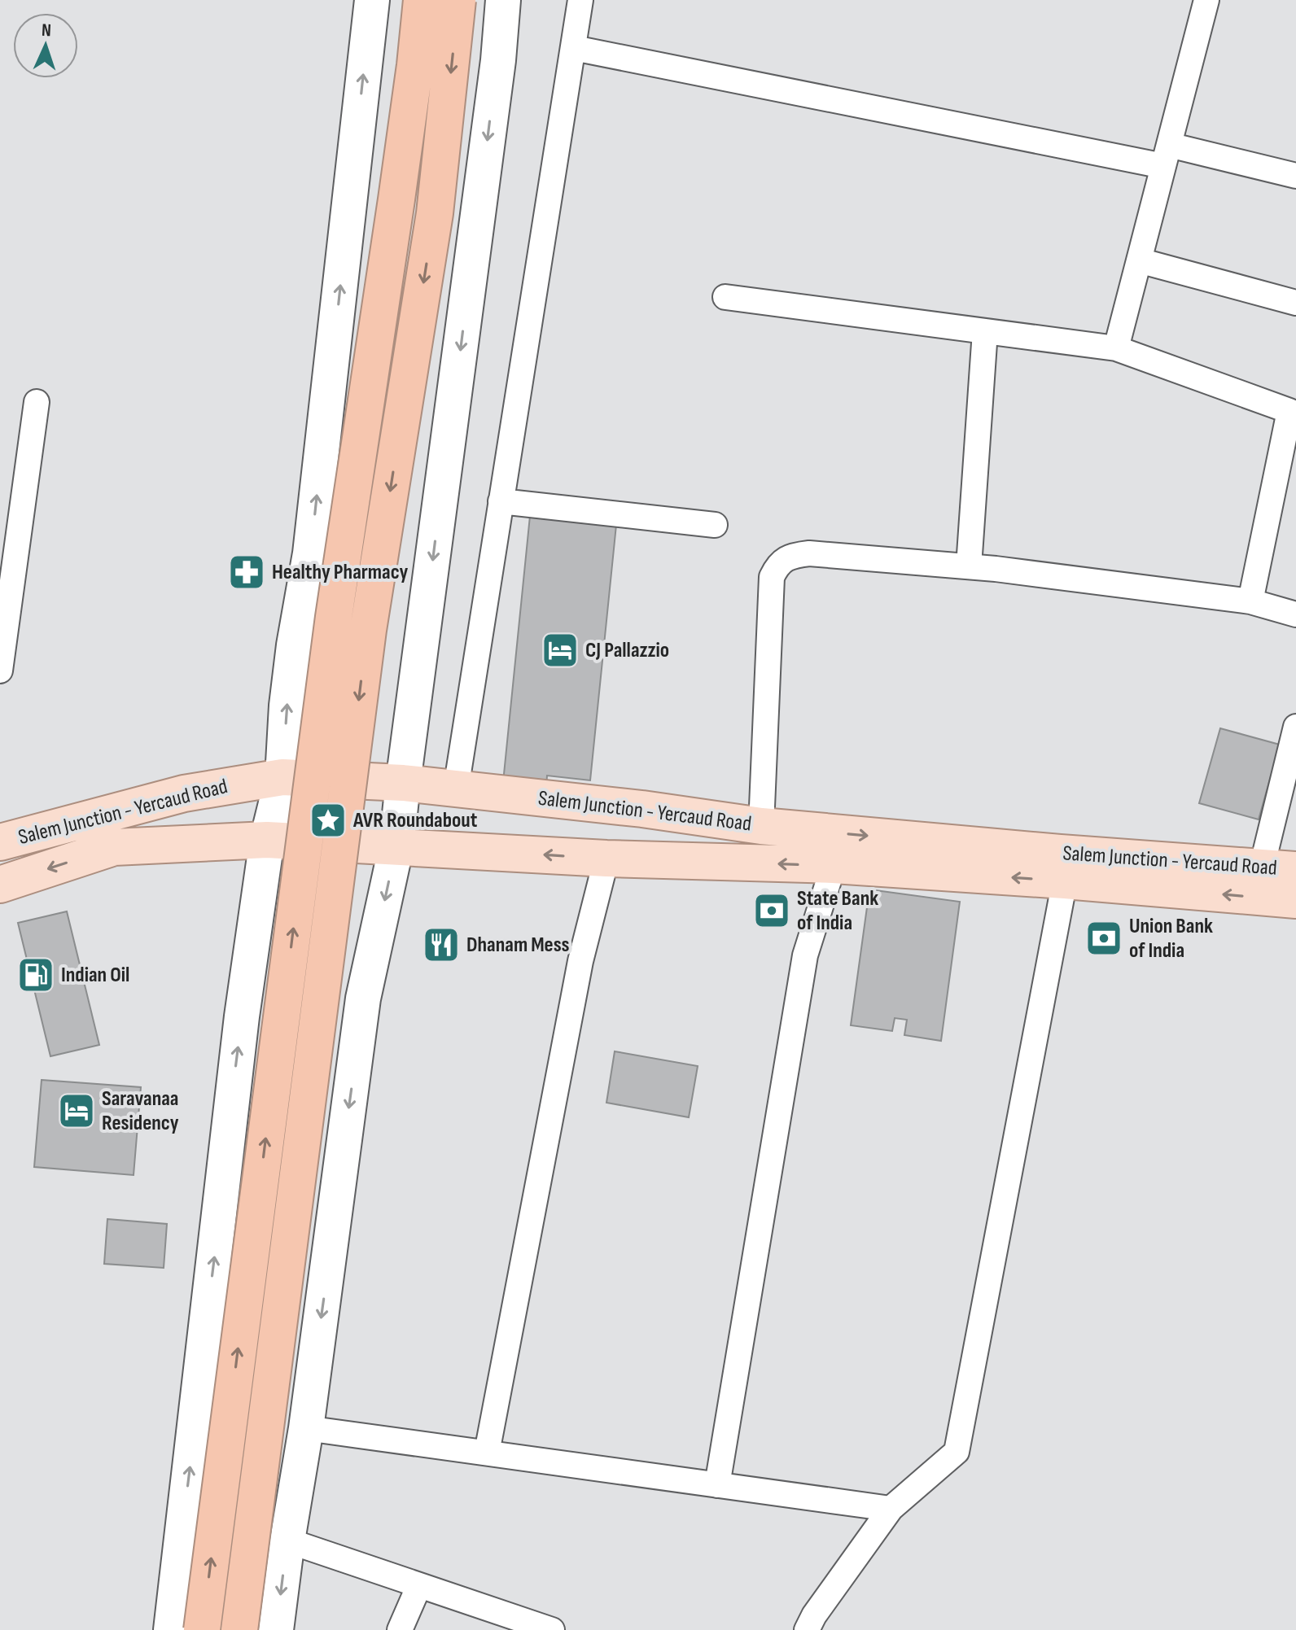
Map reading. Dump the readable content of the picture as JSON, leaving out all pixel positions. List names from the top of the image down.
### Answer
{
  "streets": {
    "main road": ["Salem Junction - Yercaud Road"]
  },
  "places": {
    "pharmacy": ["Healthy Pharmacy"],
    "hotel": ["CJ Pallazzio", "Saravanaa Residency"],
    "place": ["AVR Roundabout"],
    "bank": ["State Bank of India", "Union Bank of India"],
    "restaurant": ["Dhanam Mess"],
    "fuel station": ["Indian Oil"]
  },
  "north": "top"
}
